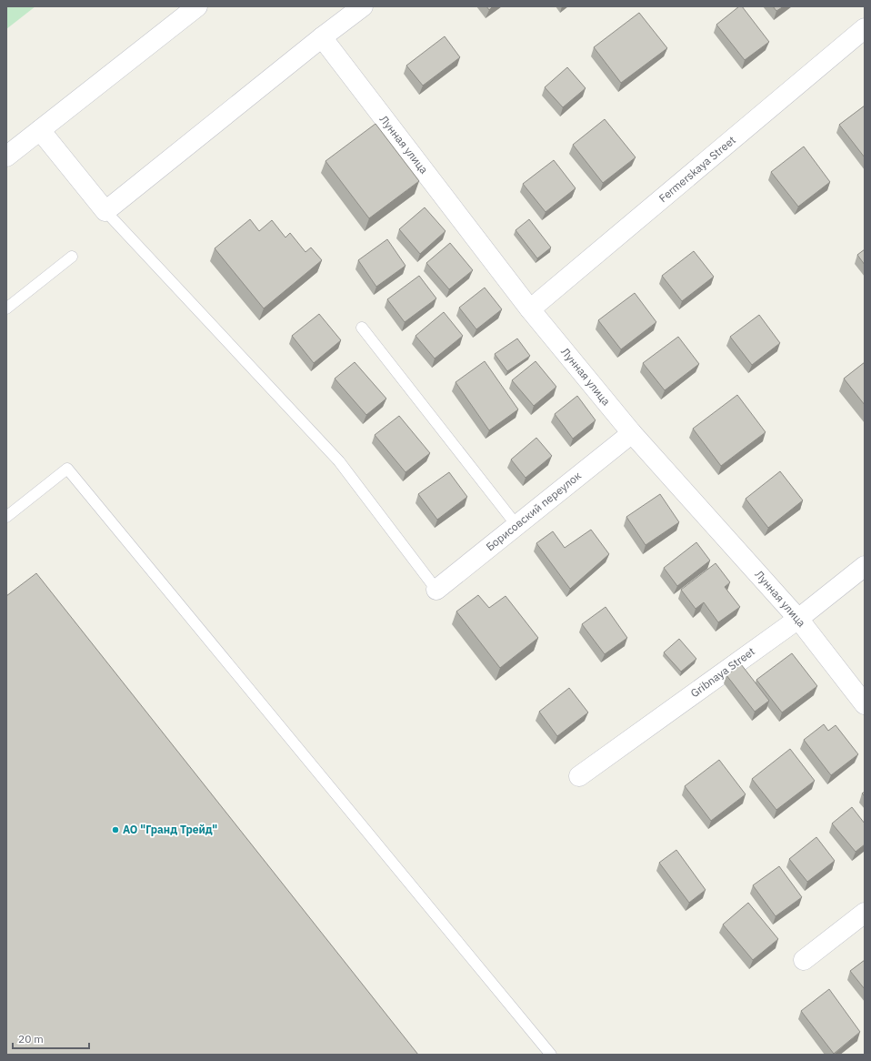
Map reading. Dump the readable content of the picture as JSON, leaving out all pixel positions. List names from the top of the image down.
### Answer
{
  "streets": {
    "street": [
      "Лунная улица",
      "Fermerskaya Street",
      "Борисовский переулок",
      "Gribnaya Street"
    ]
  },
  "crossings": [
    ["Лунная улица", "Fermerskaya Street"],
    ["Лунная улица", "Борисовский переулок"],
    ["Лунная улица", "Gribnaya Street"]
  ],
  "places": ["АО \"Гранд Трейд\""],
  "scale_bar": "20 m"
}
